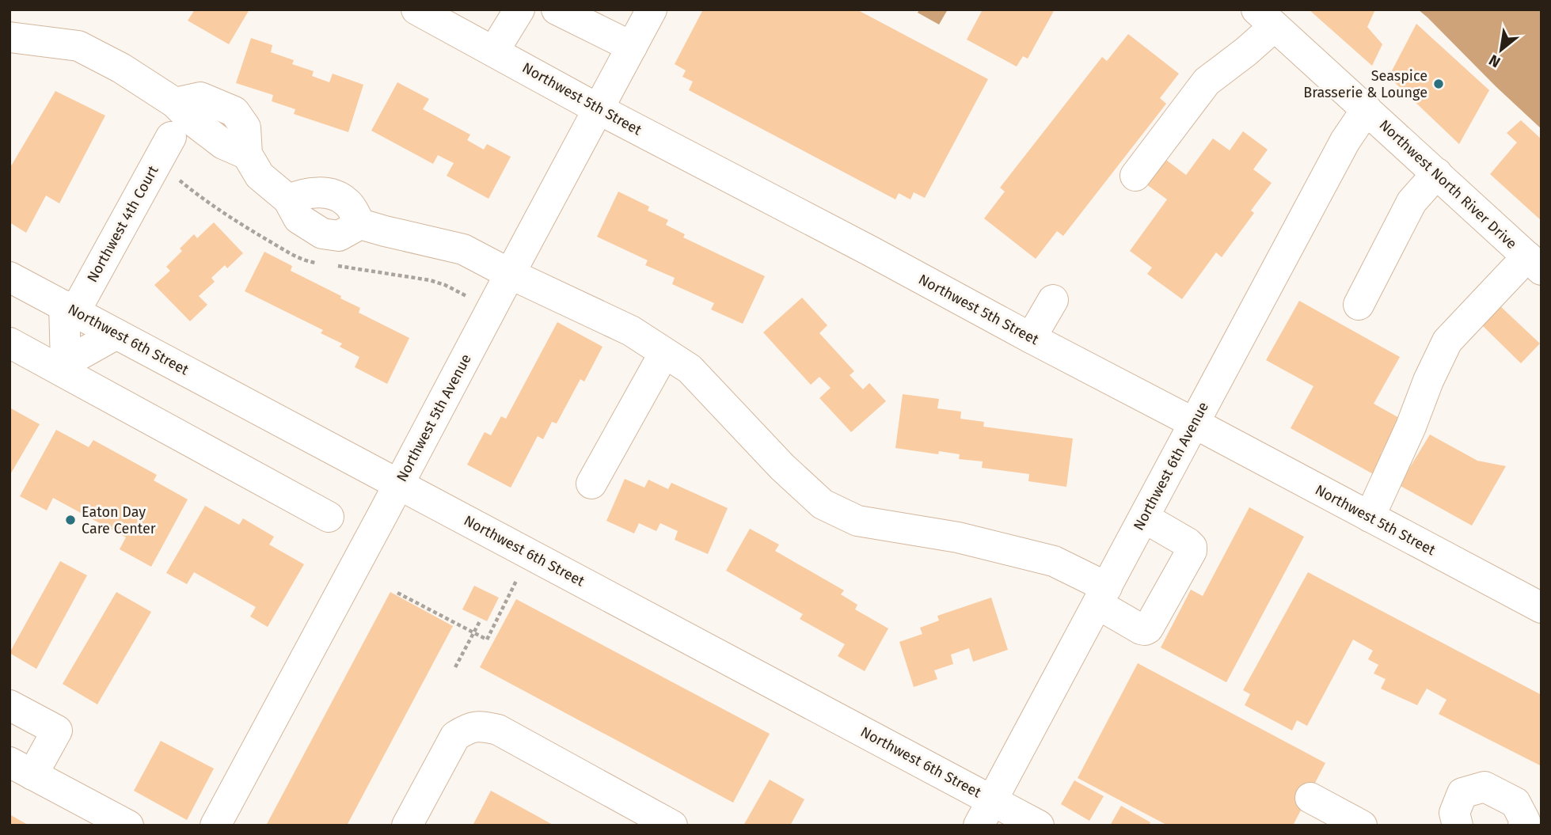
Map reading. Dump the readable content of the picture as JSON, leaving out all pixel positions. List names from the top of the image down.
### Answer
{
  "streets": {
    "main road": [
      "Northwest 5th Street",
      "Northwest North River Drive",
      "Northwest 4th Court",
      "Northwest 6th Street",
      "Northwest 5th Avenue",
      "Northwest 6th Avenue"
    ]
  },
  "crossings": [
    ["Northwest 5th Street", "Northwest 5th Avenue"],
    ["Northwest 5th Street", "Northwest 6th Avenue"],
    ["Northwest North River Drive", "Northwest 6th Avenue"],
    ["Northwest 4th Court", "Northwest 6th Street"],
    ["Northwest 6th Street", "Northwest 5th Avenue"],
    ["Northwest 6th Street", "Northwest 6th Avenue"]
  ],
  "places": ["Seaspice Brasserie & Lounge", "Eaton Day Care Center"],
  "north": "bottom left"
}
